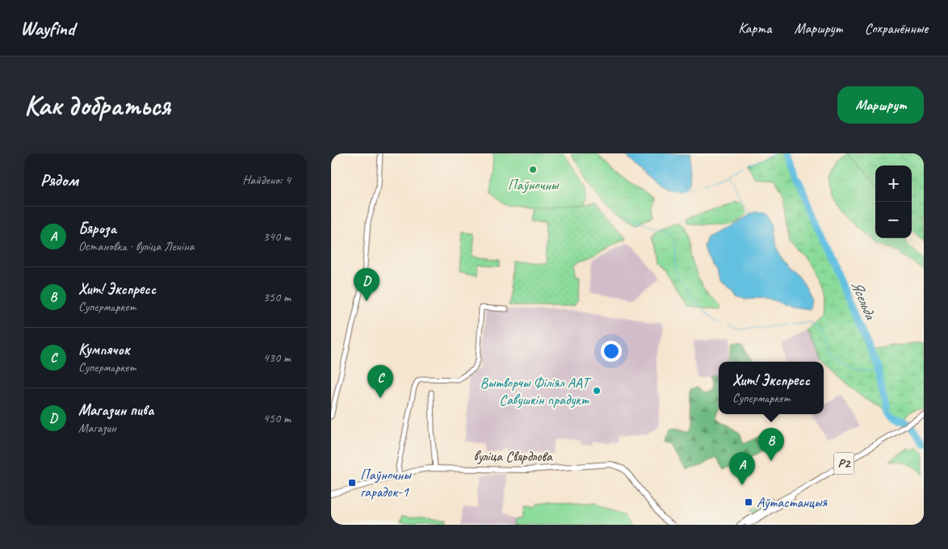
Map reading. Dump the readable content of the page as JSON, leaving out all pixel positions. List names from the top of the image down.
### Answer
{
  "streets": {
    "main road": ["вуліца Свярдлова", "Р2"]
  },
  "water": ["Ясельда"],
  "places": {
    "other": ["Паўночны", "Вытворчы Філіял ААТ Савушкін прадукт"],
    "transit": ["Паўночны гарадок-1", "Аўтастанцыя"]
  },
  "page": {
    "header": "Wayfind",
    "nav": ["Карта", "Маршрут", "Сохранённые"],
    "buttons": "Маршрут",
    "title": "Как добраться",
    "heading": ["Рядом", "Найдено: 4"],
    "map_buttons": ["+", "−"],
    "list": [
      {
        "mark": "A",
        "name": "Бяроза",
        "note": "Остановка · вуліца Леніна",
        "value": "340 m"
      },
      {
        "mark": "B",
        "name": "Хит! Экспресс",
        "note": "Супермаркет",
        "value": "350 m"
      },
      {
        "mark": "C",
        "name": "Кумпячок",
        "note": "Супермаркет",
        "value": "430 m"
      },
      {
        "mark": "D",
        "name": "Магазин пива",
        "note": "Магазин",
        "value": "450 m"
      }
    ],
    "pins": [
      "D",
      "C",
      "B",
      "A"
    ],
    "popup": ["Хит! Экспресс", "Супермаркет"]
  }
}
